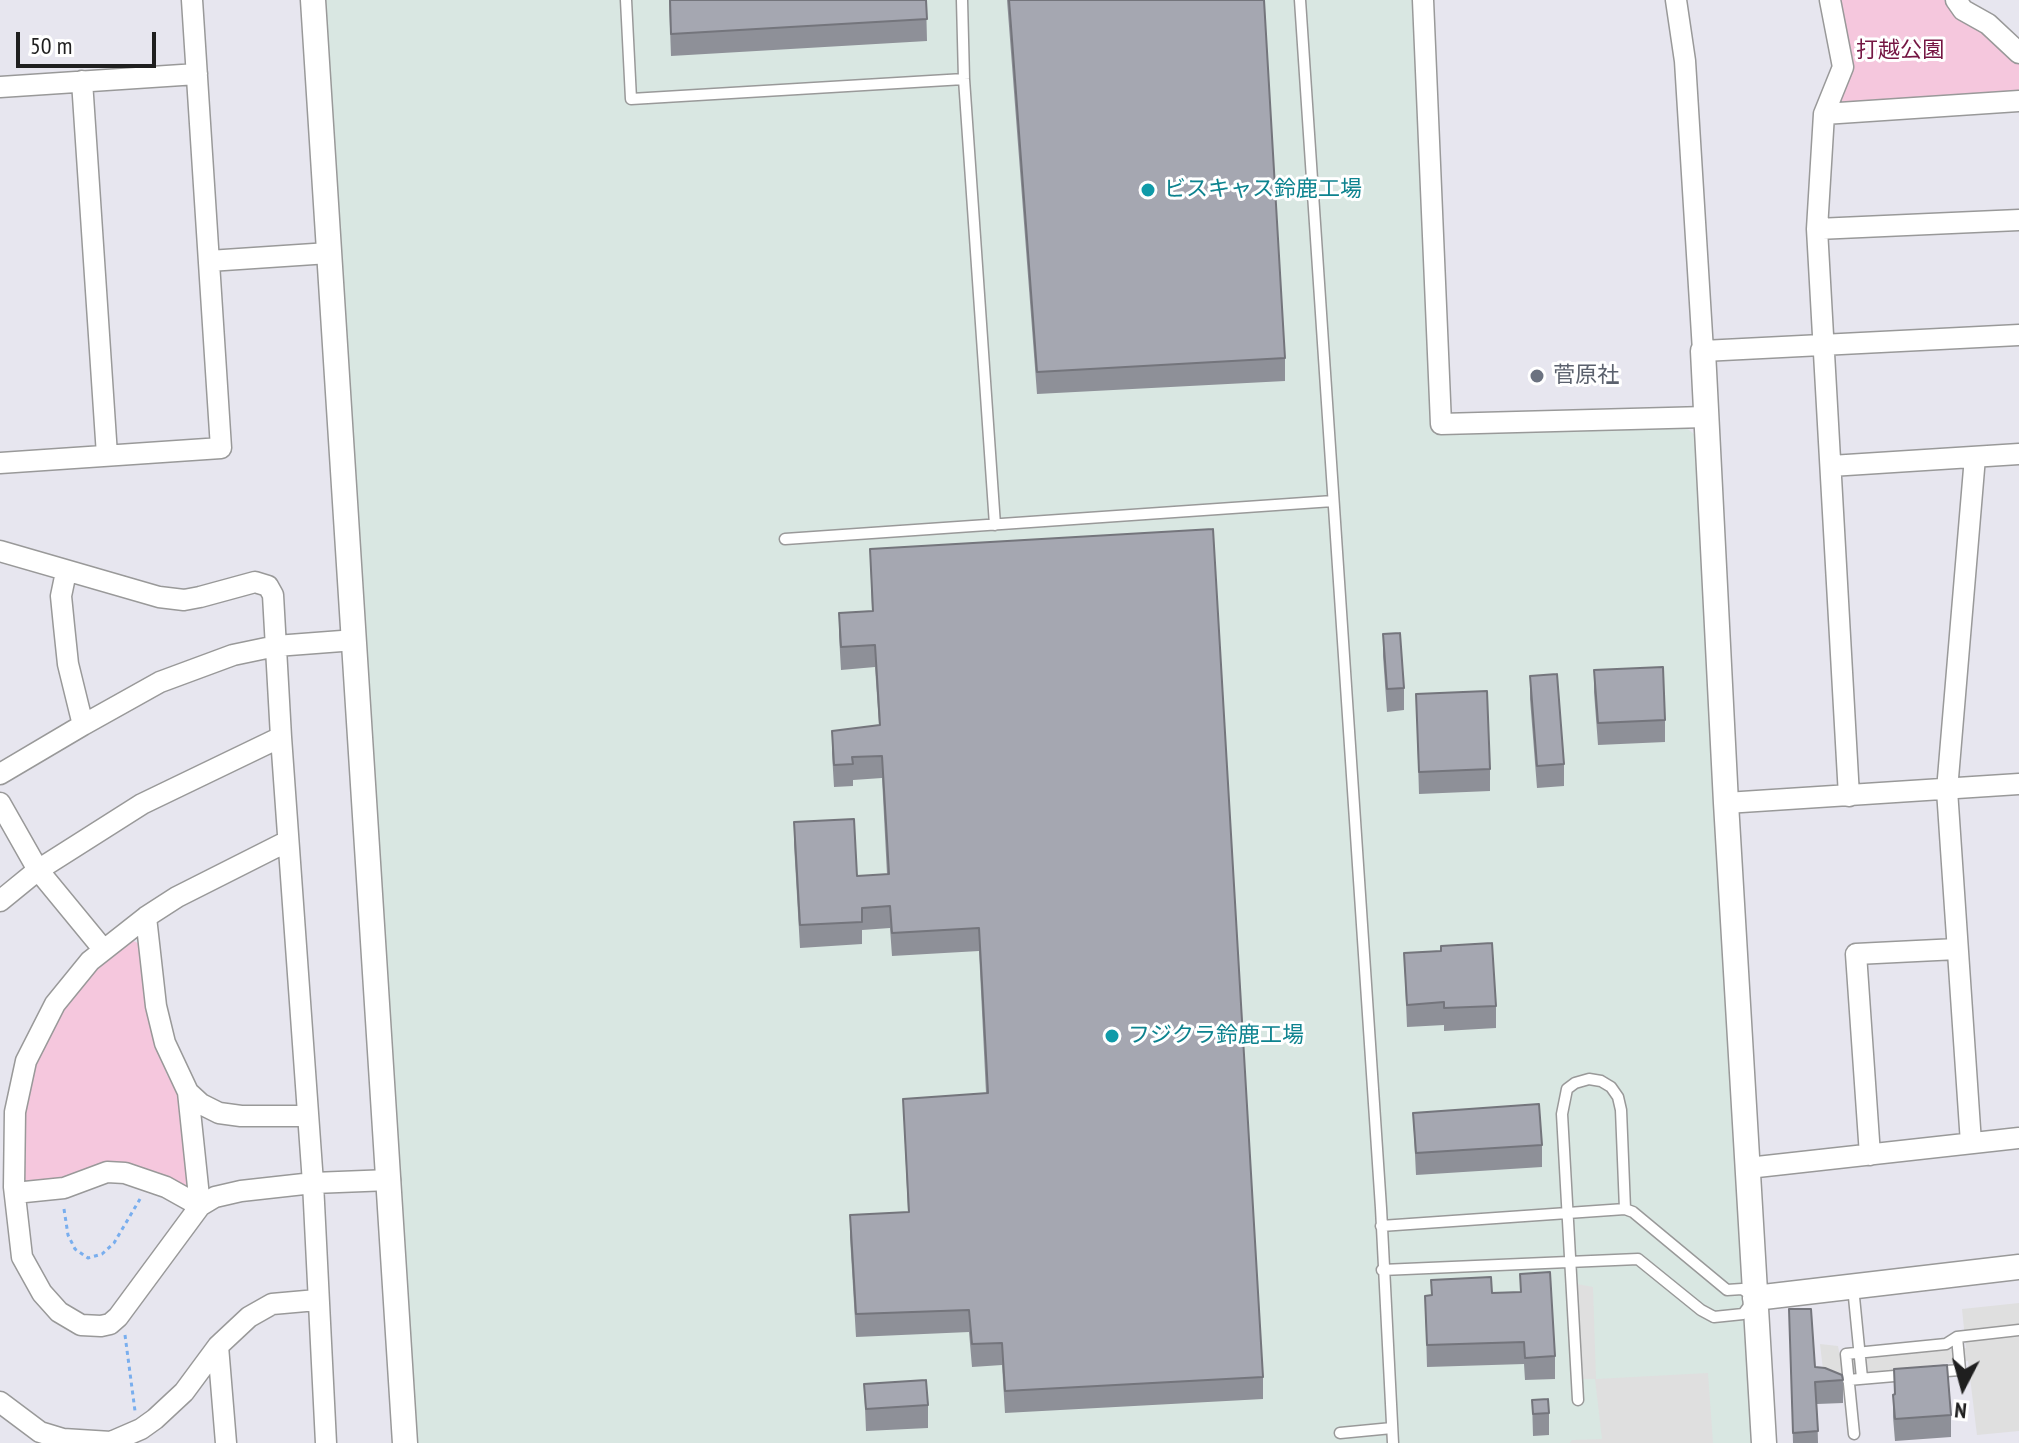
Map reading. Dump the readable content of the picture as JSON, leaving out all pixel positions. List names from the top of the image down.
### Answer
{
  "parks": ["打越公園"],
  "places": ["ビスキャス鈴鹿工場", "菅原社", "フジクラ鈴鹿工場"],
  "scale_bar": "50 m",
  "north": "bottom"
}
